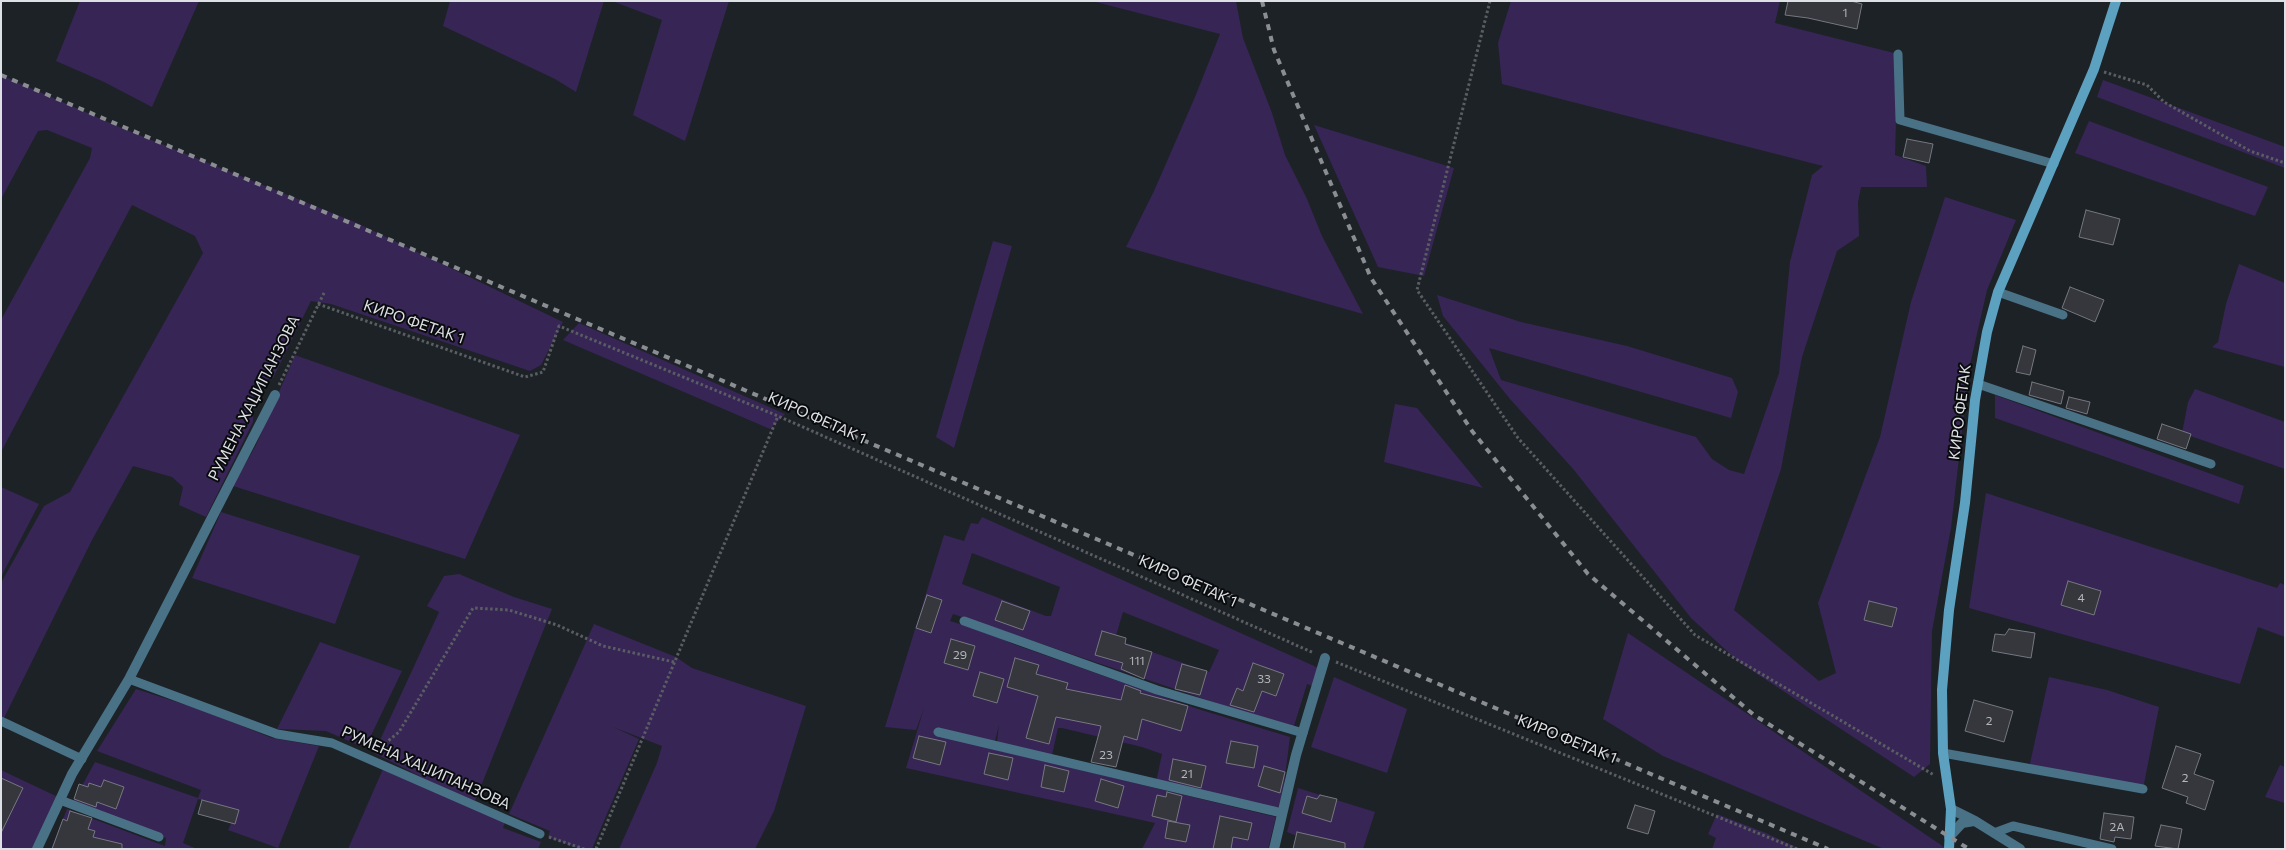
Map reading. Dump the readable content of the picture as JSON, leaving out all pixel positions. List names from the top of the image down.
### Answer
{
  "streets": {
    "main road": ["КИРО ФЕТАК"],
    "street": ["РУМЕНА ХАЏИПАНЗОВА"],
    "path": ["КИРО ФЕТАК 1"]
  },
  "crossings": [
    ["КИРО ФЕТАК 1", "РУМЕНА ХАЏИПАНЗОВА"]
  ],
  "house_numbers": [
    "1",
    "4",
    "29",
    "111",
    "33",
    "2",
    "23",
    "21",
    "2",
    "2А"
  ]
}
